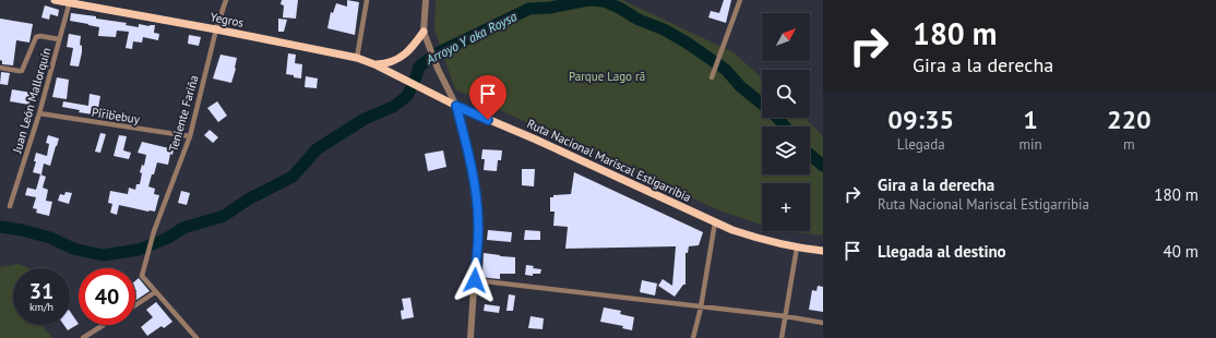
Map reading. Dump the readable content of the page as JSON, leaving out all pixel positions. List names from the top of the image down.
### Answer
{
  "streets": {
    "main road": ["Yegros", "Ruta Nacional Mariscal Estigarribia"],
    "street": ["Juan León Mallorquín", "Teniente Fariña", "Piribebuy"]
  },
  "crossings": [
    ["Yegros", "Juan León Mallorquín"],
    ["Yegros", "Teniente Fariña"],
    ["Yegros", "Ruta Nacional Mariscal Estigarribia"],
    ["Juan León Mallorquín", "Piribebuy"],
    ["Teniente Fariña", "Piribebuy"]
  ],
  "water": ["Arroyo Y aka Roysa"],
  "parks": ["Parque Lago rã"],
  "north": "top right",
  "page": {
    "turn": ["180 m", "Gira a la derecha"],
    "map_buttons": "+",
    "eta": [
      "09:35",
      "Llegada",
      "1",
      "min",
      "220",
      "m"
    ],
    "list": [
      {
        "name": "Gira a la derecha",
        "note": "Ruta Nacional Mariscal Estigarribia",
        "value": "180 m"
      },
      {
        "name": "Llegada al destino",
        "value": "40 m"
      }
    ],
    "speed": "31 km/h",
    "limit": "40"
  }
}
